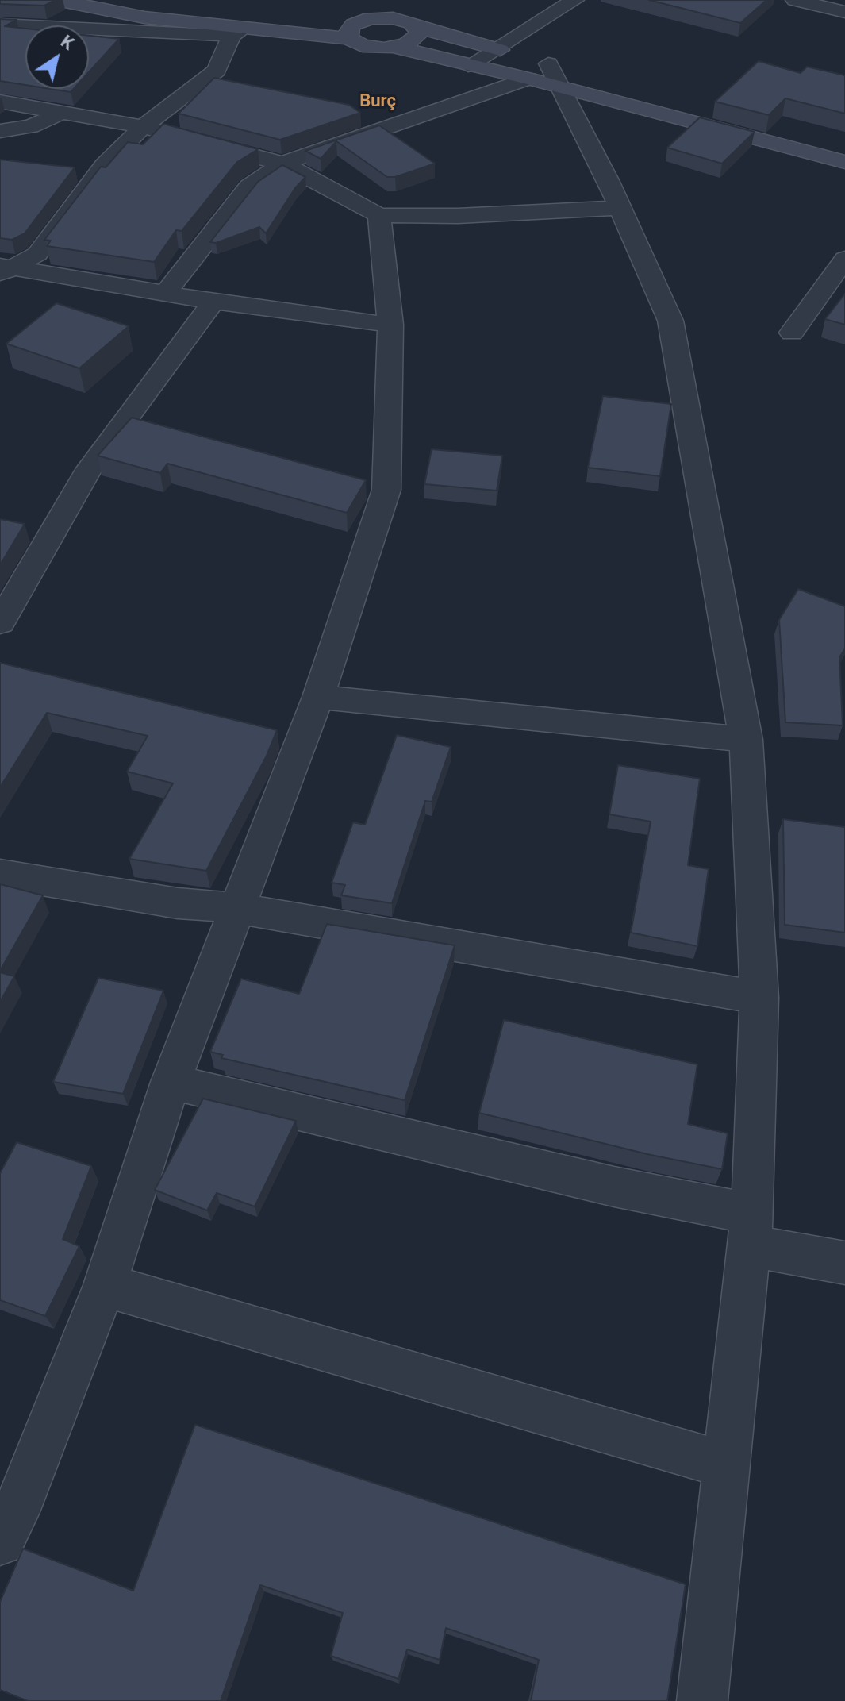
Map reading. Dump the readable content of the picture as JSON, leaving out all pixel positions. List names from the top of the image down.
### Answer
{
  "districts": ["Burç"],
  "north": "top right"
}
